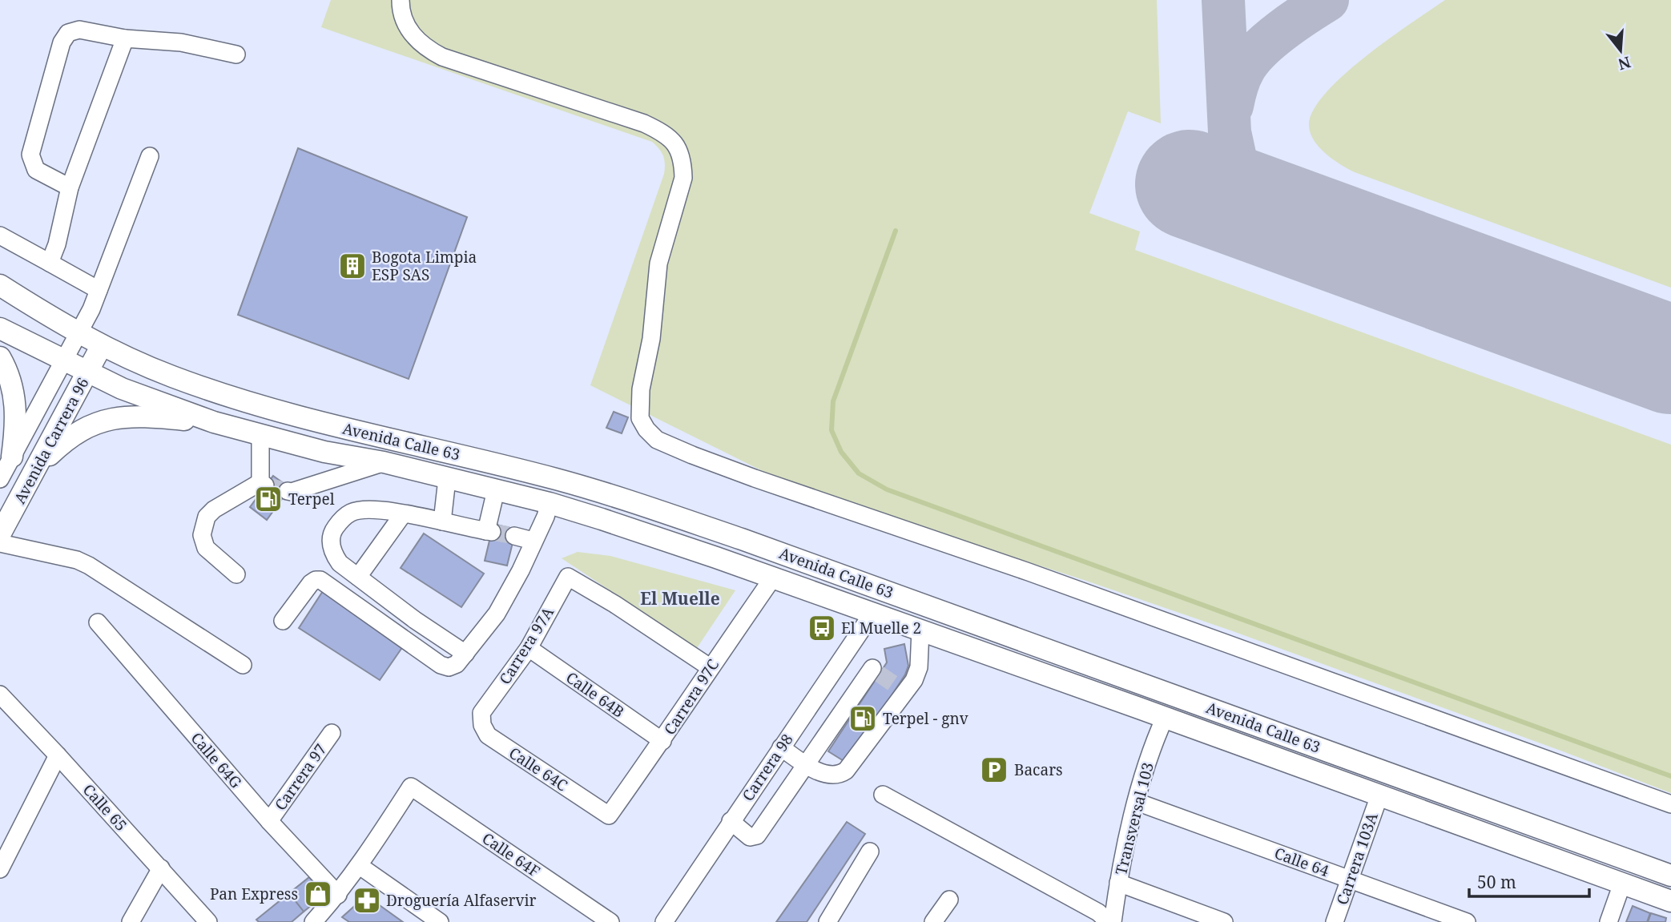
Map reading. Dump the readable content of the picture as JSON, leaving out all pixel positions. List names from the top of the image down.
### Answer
{
  "streets": {
    "main road": ["Avenida Carrera 96", "Avenida Calle 63"],
    "street": [
      "Carrera 97A",
      "Calle 64B",
      "Carrera 97C",
      "Calle 64G",
      "Carrera 98",
      "Calle 64C",
      "Carrera 97",
      "Calle 65",
      "Transversal 103",
      "Calle 64F",
      "Carrera 103A",
      "Calle 64"
    ]
  },
  "crossings": [
    ["Avenida Carrera 96", "Avenida Calle 63"],
    ["Avenida Calle 63", "Carrera 97C"],
    ["Avenida Calle 63", "Carrera 98"],
    ["Avenida Calle 63", "Transversal 103"],
    ["Avenida Calle 63", "Carrera 103A"],
    ["Carrera 97A", "Calle 64B"],
    ["Carrera 97A", "Carrera 97C"],
    ["Carrera 97A", "Calle 64C"],
    ["Calle 64B", "Carrera 97C"],
    ["Carrera 97C", "Calle 64C"],
    ["Calle 64G", "Carrera 97"],
    ["Transversal 103", "Calle 64"],
    ["Carrera 103A", "Calle 64"]
  ],
  "districts": ["El Muelle"],
  "places": {
    "building": ["Bogota Limpia ESP SAS"],
    "fuel station": ["Terpel", "Terpel - gnv"],
    "bus stop": ["El Muelle 2"],
    "parking": ["Bacars"],
    "shop": ["Pan Express"],
    "pharmacy": ["Droguería Alfaservir"]
  },
  "scale_bar": "50 m",
  "north": "bottom"
}
